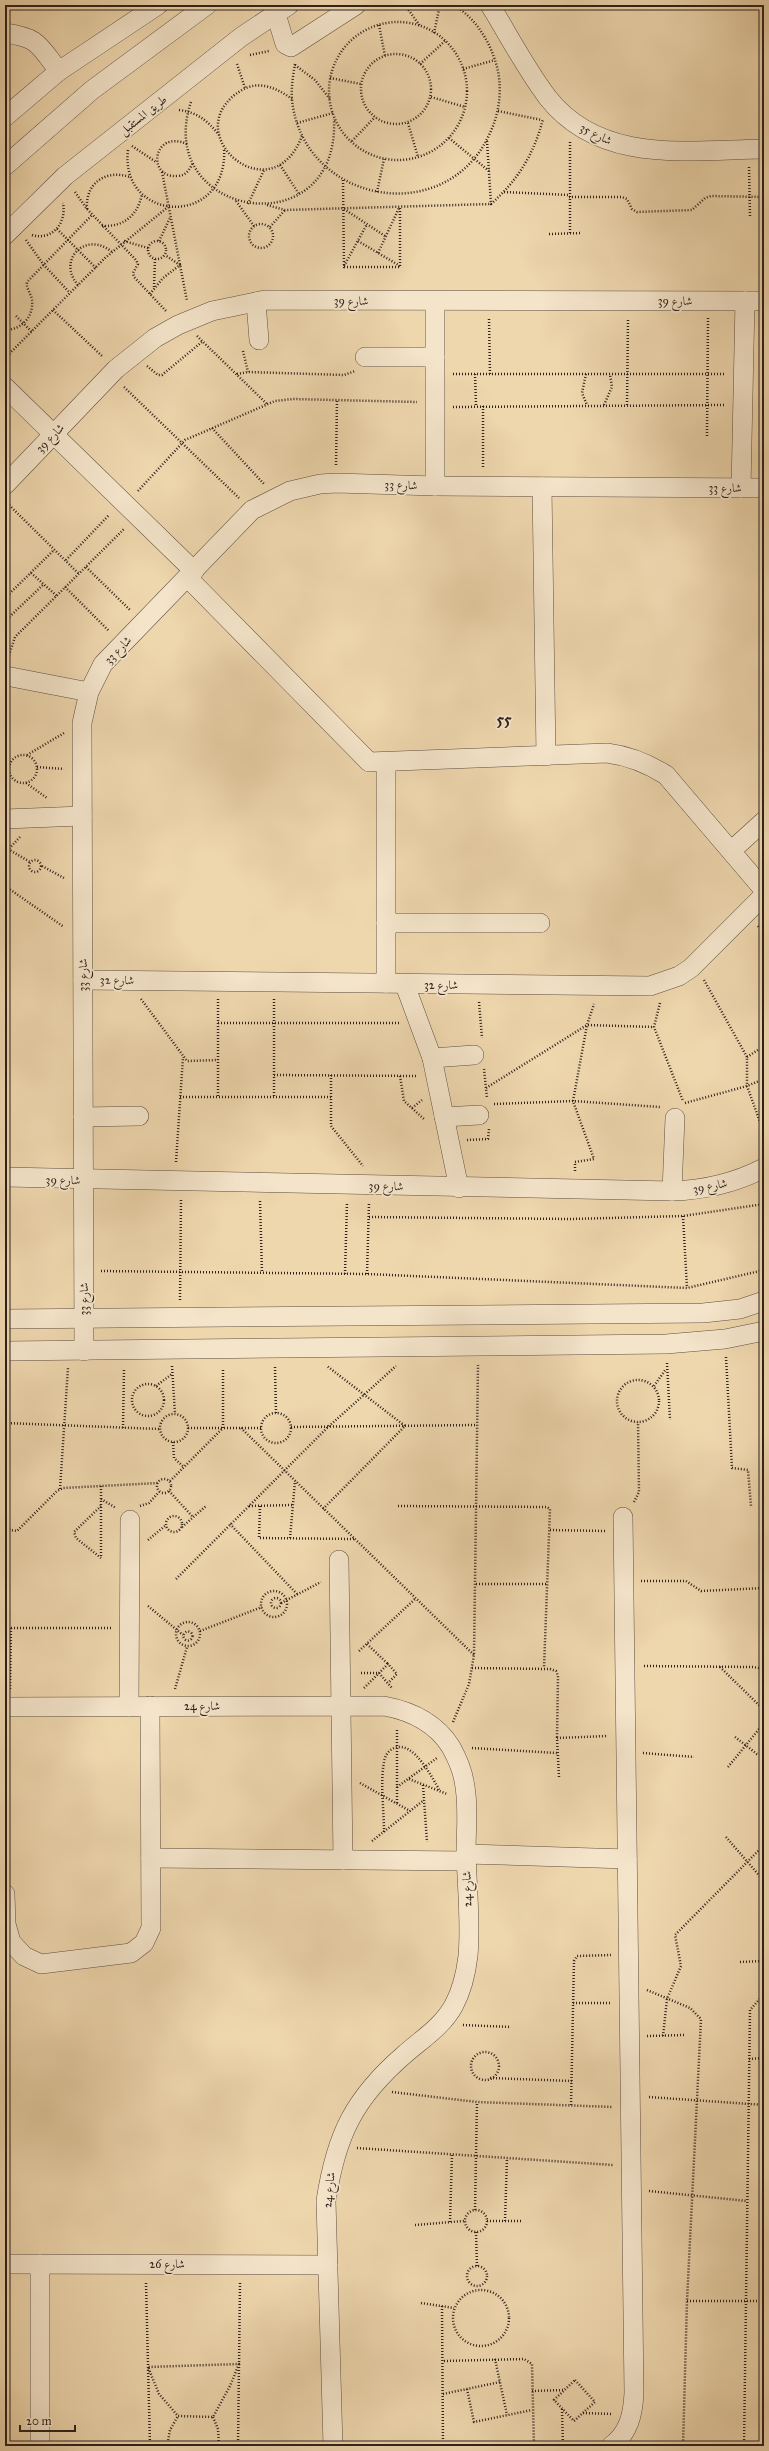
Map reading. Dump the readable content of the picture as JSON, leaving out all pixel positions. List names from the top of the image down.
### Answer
{
  "streets": {
    "street": [
      "طريق المستقبل",
      "شارع 35",
      "شارع 39",
      "شارع 33",
      "شارع 32",
      "شارع 24",
      "شارع 26"
    ]
  },
  "crossings": [
    ["شارع 39", "شارع 33"],
    ["شارع 33", "شارع 32"],
    ["شارع 24", "شارع 26"]
  ],
  "districts": ["55"],
  "scale_bar": "20 m"
}
